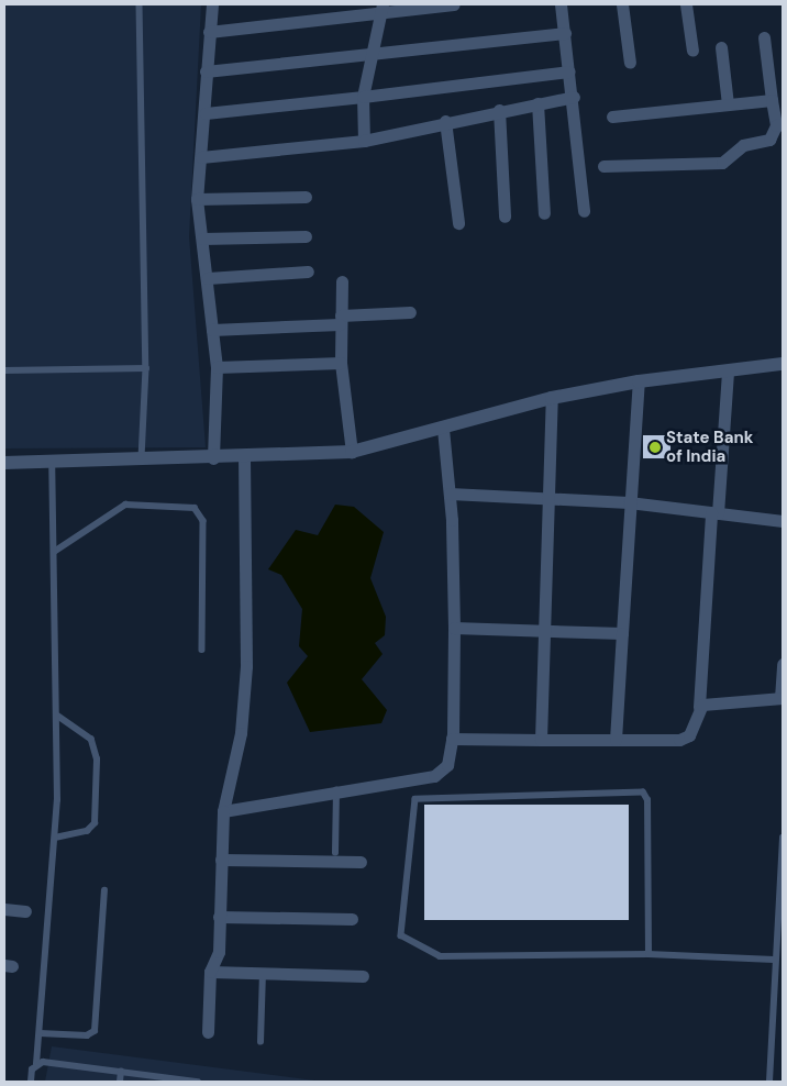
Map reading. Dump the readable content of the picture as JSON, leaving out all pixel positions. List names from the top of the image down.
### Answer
{
  "places": ["State Bank of India"]
}
